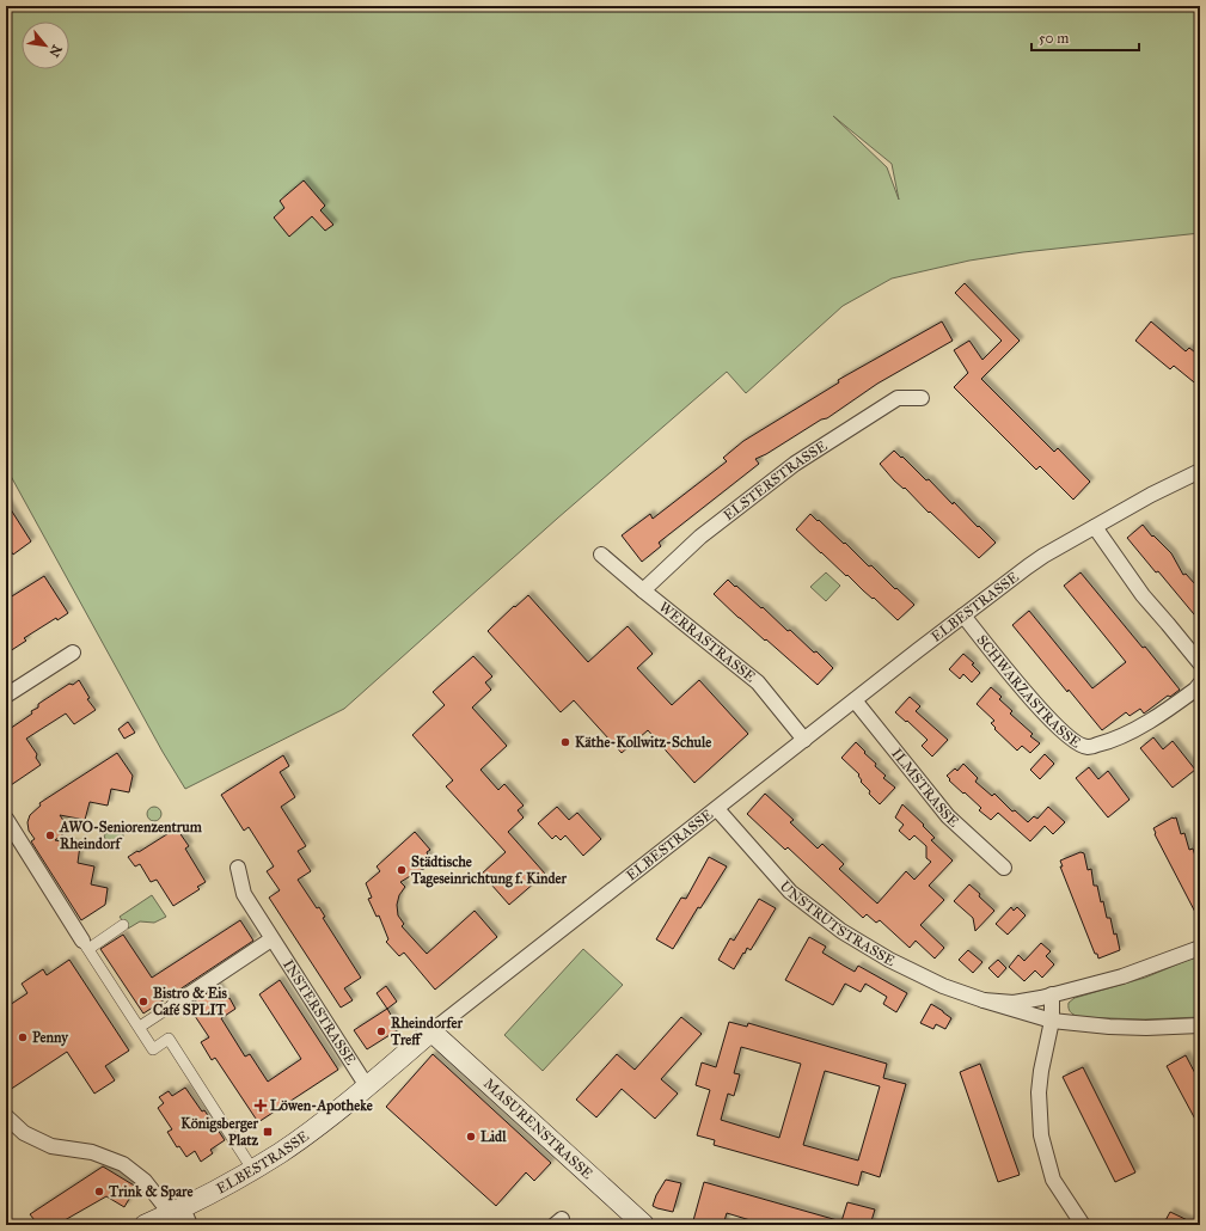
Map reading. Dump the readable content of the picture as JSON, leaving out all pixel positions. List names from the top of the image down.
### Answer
{
  "streets": {
    "main road": ["ELBESTRASSE", "MASURENSTRASSE"],
    "street": [
      "ELSTERSTRASSE",
      "WERRASTRASSE",
      "SCHWARZASTRASSE",
      "ILMSTRASSE",
      "UNSTRUTSTRASSE",
      "INSTERSTRASSE"
    ]
  },
  "crossings": [
    ["ELSTERSTRASSE", "WERRASTRASSE"],
    ["ELBESTRASSE", "WERRASTRASSE"],
    ["ELBESTRASSE", "SCHWARZASTRASSE"],
    ["ELBESTRASSE", "ILMSTRASSE"],
    ["ELBESTRASSE", "UNSTRUTSTRASSE"],
    ["ELBESTRASSE", "INSTERSTRASSE"],
    ["ELBESTRASSE", "MASURENSTRASSE"]
  ],
  "places": {
    "other": [
      "Käthe-Kollwitz-Schule",
      "AWO-Seniorenzentrum Rheindorf",
      "Städtische Tageseinrichtung f. Kinder",
      "Bistro & Eis Café SPLIT",
      "Rheindorfer Treff",
      "Penny",
      "Lidl",
      "Trink & Spare"
    ],
    "health": ["Löwen-Apotheke"],
    "transit": ["Königsberger Platz"]
  },
  "scale_bar": "50 m",
  "north": "bottom right"
}
